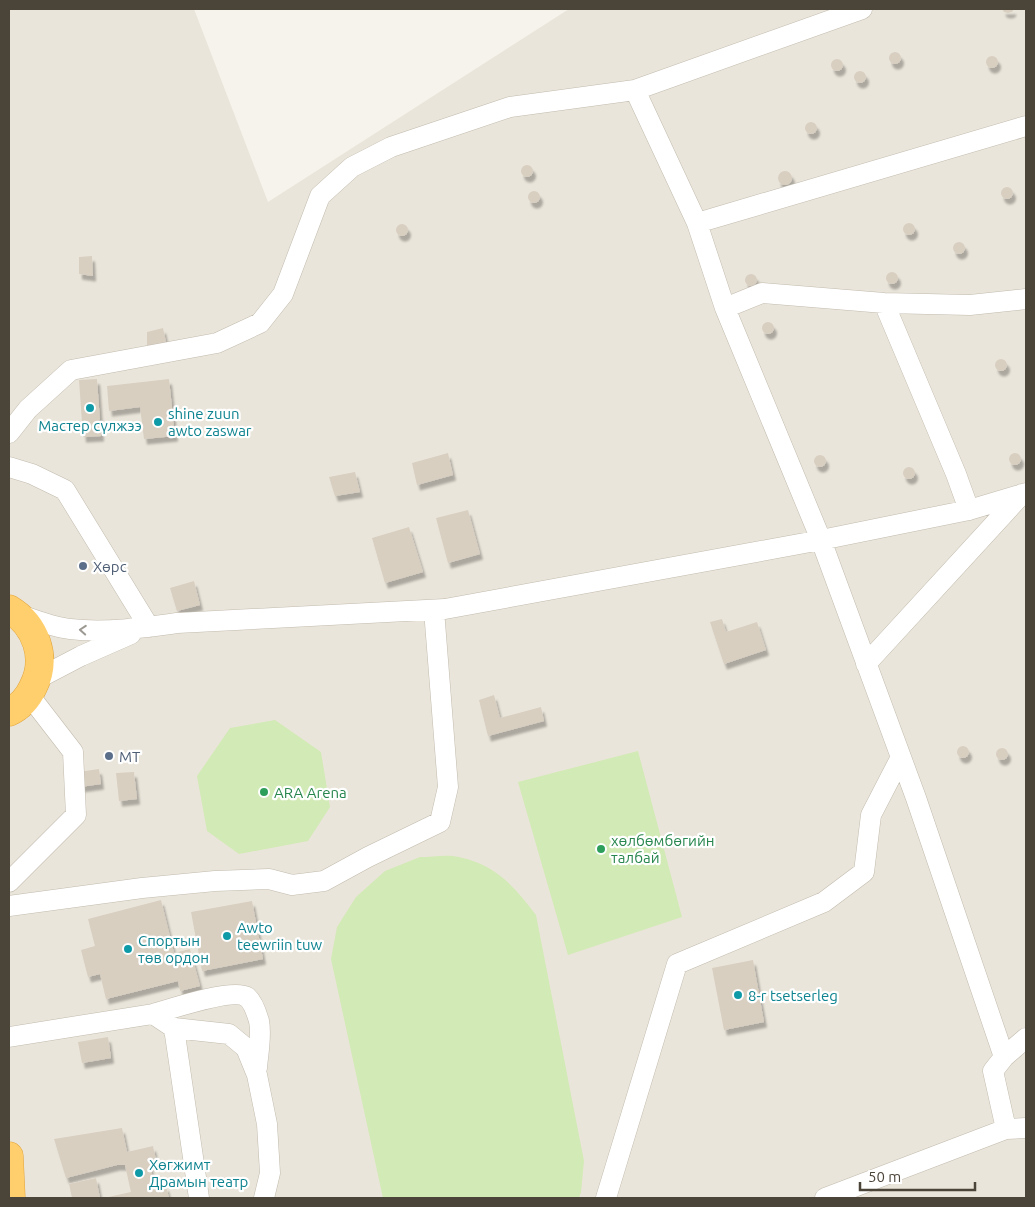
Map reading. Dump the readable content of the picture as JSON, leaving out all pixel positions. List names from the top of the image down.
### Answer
{
  "places": [
    "Мастер сүлжээ",
    "shine zuun awto zaswar",
    "Хөрс",
    "MT",
    "ARA Arena",
    "хөлбөмбөгийн талбай",
    "Awto teewriin tuw",
    "Спортын төв ордон",
    "8-r tsetserleg",
    "Хөгжимт Драмын театр"
  ],
  "scale_bar": "50 m"
}
